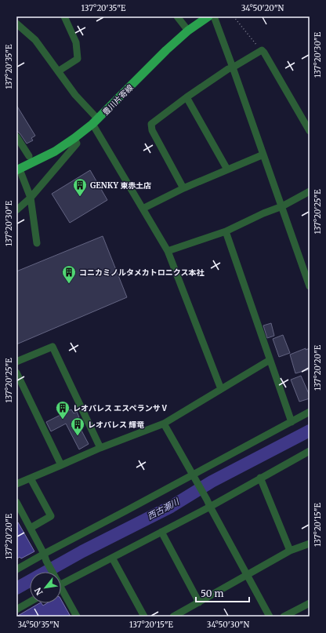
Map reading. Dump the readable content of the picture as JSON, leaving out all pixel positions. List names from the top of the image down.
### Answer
{
  "streets": {
    "main road": ["豊川片寄線"]
  },
  "water": ["西古瀬川"],
  "places": {
    "building": [
      "GENKY 東赤土店",
      "コニカミノルタメカトロニクス本社",
      "レオパレス エスペランサⅤ",
      "レオパレス 輝竜"
    ]
  },
  "scale_bar": "50 m",
  "north": "bottom left",
  "coordinates": [
    "137°20'35\"E",
    "34°50'20\"N",
    "137°20'30\"E",
    "137°20'25\"E",
    "137°20'20\"E",
    "137°20'15\"E",
    "34°50'35\"N",
    "34°50'30\"N"
  ]
}
